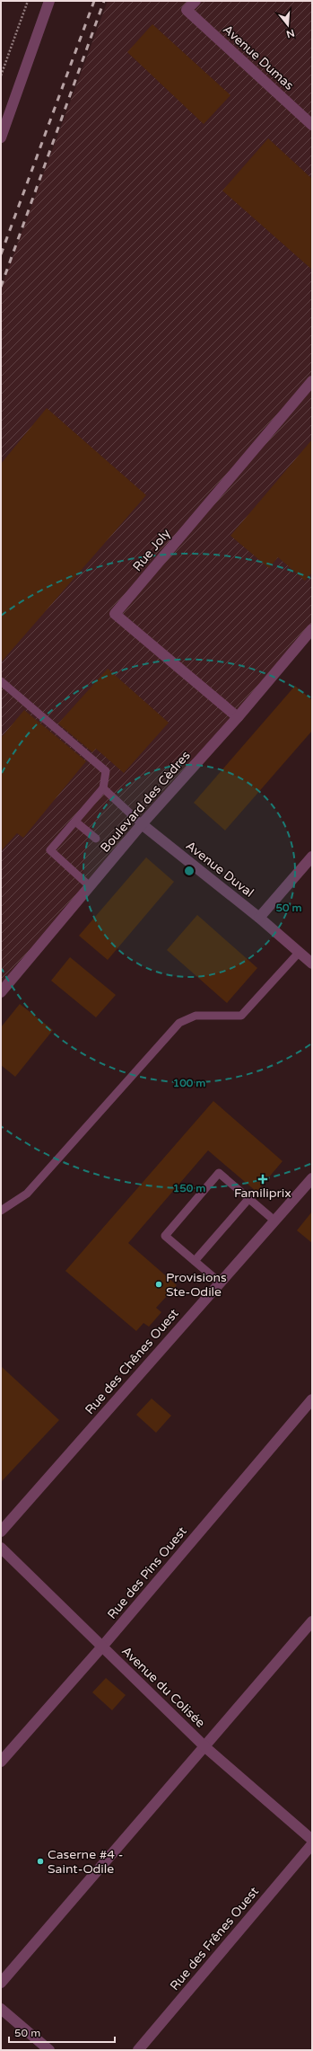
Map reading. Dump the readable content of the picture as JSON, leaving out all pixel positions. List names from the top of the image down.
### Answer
{
  "streets": {
    "street": [
      "Avenue Dumas",
      "Rue Joly",
      "Boulevard des Cèdres",
      "Avenue Duval",
      "Rue des Chênes Ouest",
      "Rue des Pins Ouest",
      "Avenue du Colisée",
      "Rue des Frênes Ouest"
    ]
  },
  "crossings": [
    ["Rue Joly", "Boulevard des Cèdres"],
    ["Boulevard des Cèdres", "Avenue Duval"],
    ["Rue des Pins Ouest", "Avenue du Colisée"]
  ],
  "places": {
    "health": ["Familiprix"],
    "other": ["Provisions Ste-Odile", "Caserne #4 - Saint-Odile"]
  },
  "scale_bar": "50 m",
  "north": "bottom",
  "rings": ["50 m", "100 m", "150 m"]
}
